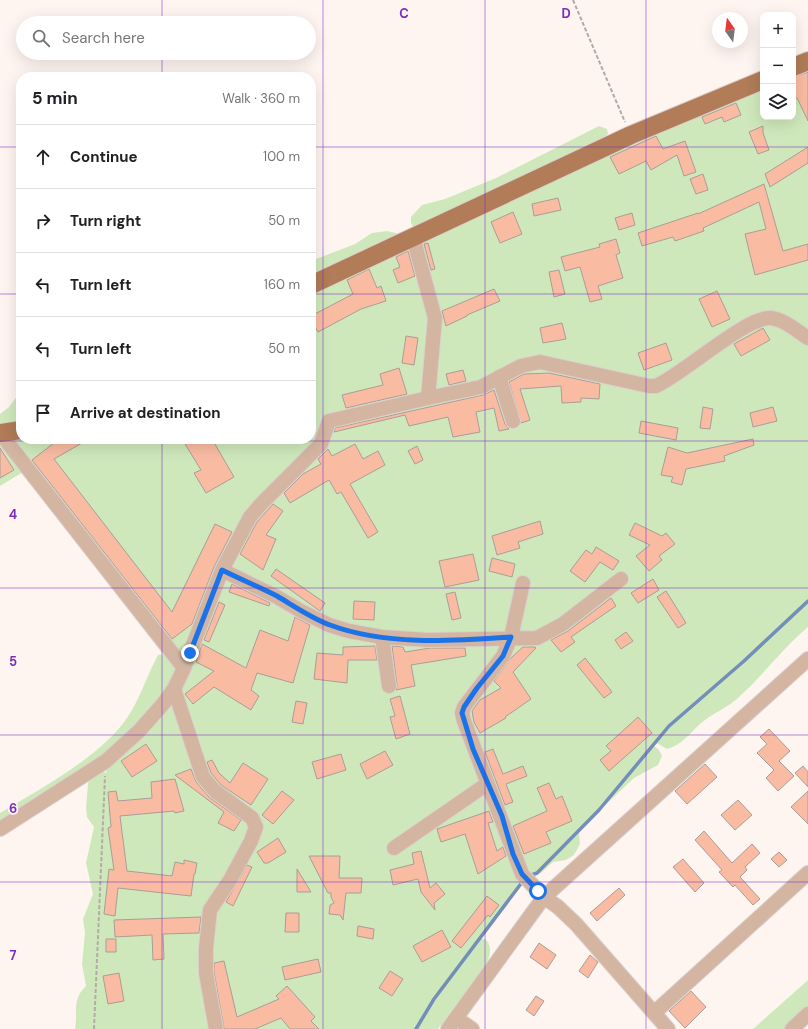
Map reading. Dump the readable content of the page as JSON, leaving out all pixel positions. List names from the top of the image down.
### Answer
{
  "north": "top",
  "page": {
    "map_buttons": ["+", "−"],
    "search": "Search here",
    "heading": ["5 min", "Walk · 360 m"],
    "list": [
      ["Continue", "100 m"],
      ["Turn right", "50 m"],
      ["Turn left", "160 m"],
      ["Turn left", "50 m"],
      "Arrive at destination"
    ]
  },
  "grid": {
    "columns": ["C", "D"],
    "rows": [
      "4",
      "5",
      "6",
      "7"
    ]
  }
}
